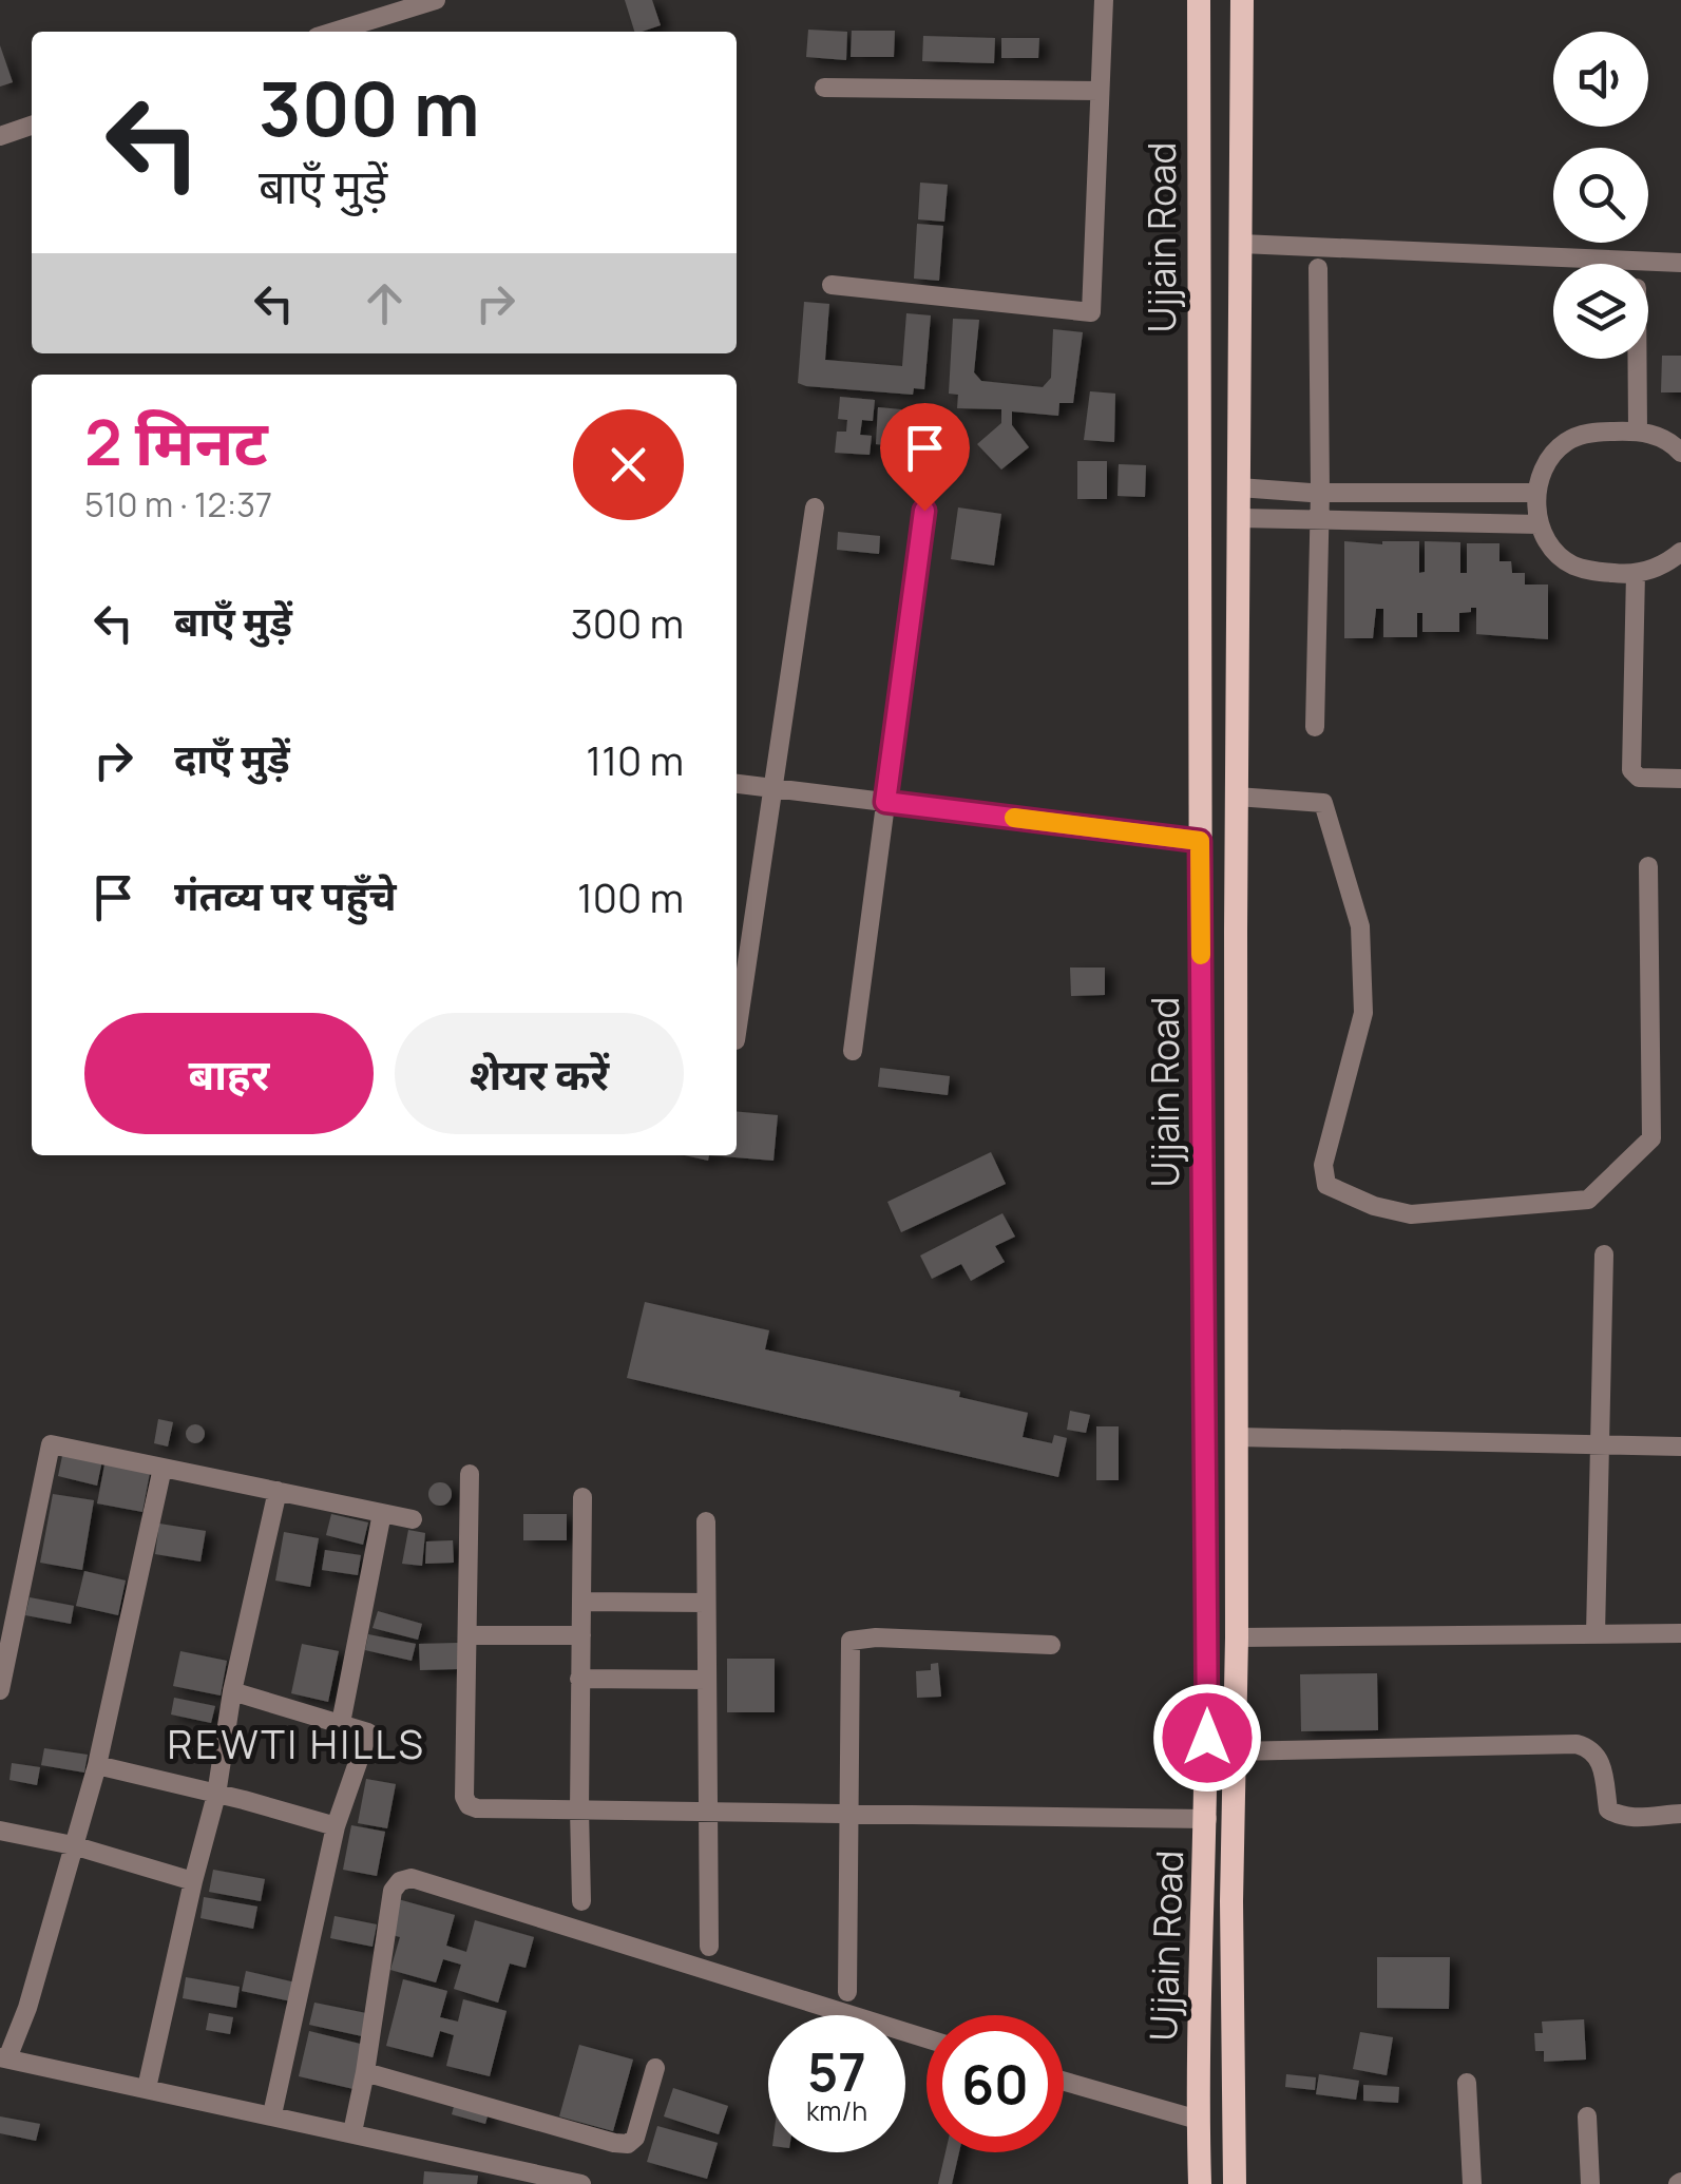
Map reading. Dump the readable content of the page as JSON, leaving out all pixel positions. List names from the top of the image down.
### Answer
{
  "streets": {
    "main road": ["Ujjain Road"]
  },
  "districts": ["REWTI HILLS"],
  "page": {
    "turn": ["300 m", "बाएँ मुड़ें"],
    "heading": ["2 मिनट", "510 m · 12:37"],
    "list": [
      {
        "name": "बाएँ मुड़ें",
        "value": "300 m"
      },
      {
        "name": "दाएँ मुड़ें",
        "value": "110 m"
      },
      {
        "name": "गंतव्य पर पहुँचे",
        "value": "100 m"
      }
    ],
    "buttons": ["बाहर", "शेयर करें"],
    "speed": "57 km/h",
    "limit": "60"
  }
}
